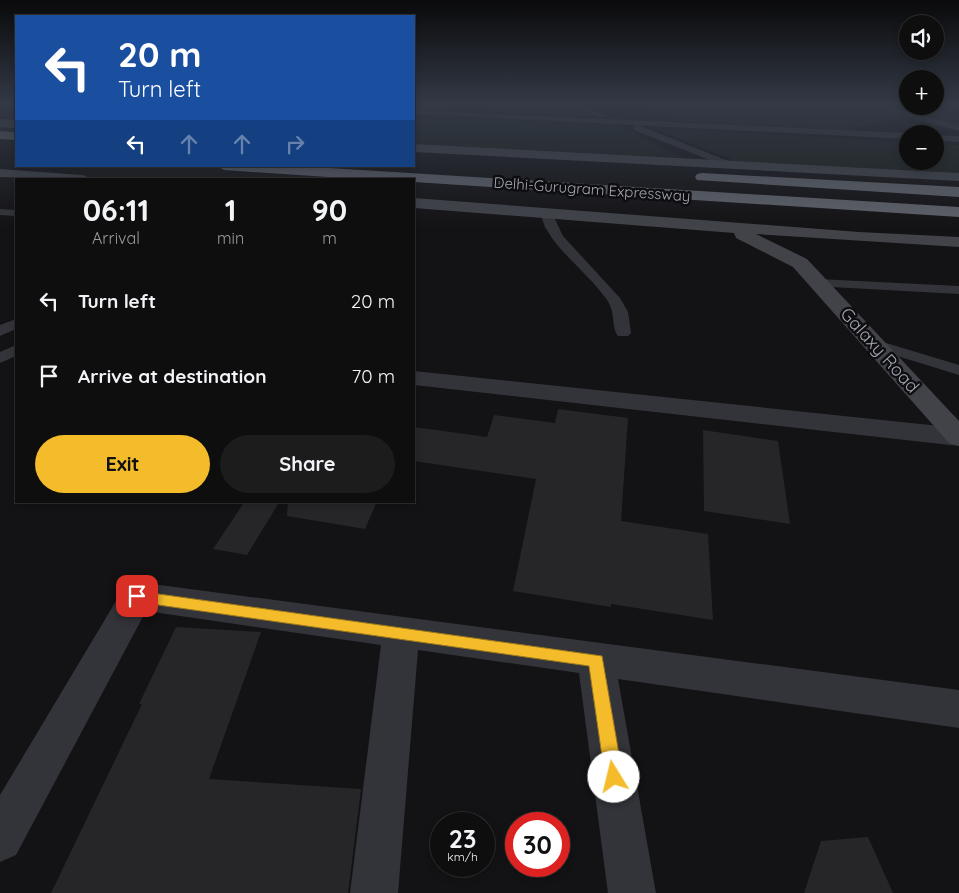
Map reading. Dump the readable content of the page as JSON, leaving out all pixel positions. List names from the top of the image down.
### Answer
{
  "streets": {
    "highway": ["Delhi-Gurugram Expressway"],
    "main road": ["Galaxy Road"]
  },
  "page": {
    "map_buttons": ["+", "−"],
    "turn": ["20 m", "Turn left"],
    "eta": [
      "06:11",
      "Arrival",
      "1",
      "min",
      "90",
      "m"
    ],
    "list": [
      {
        "name": "Turn left",
        "value": "20 m"
      },
      {
        "name": "Arrive at destination",
        "value": "70 m"
      }
    ],
    "buttons": ["Exit", "Share"],
    "speed": "23 km/h",
    "limit": "30"
  }
}
